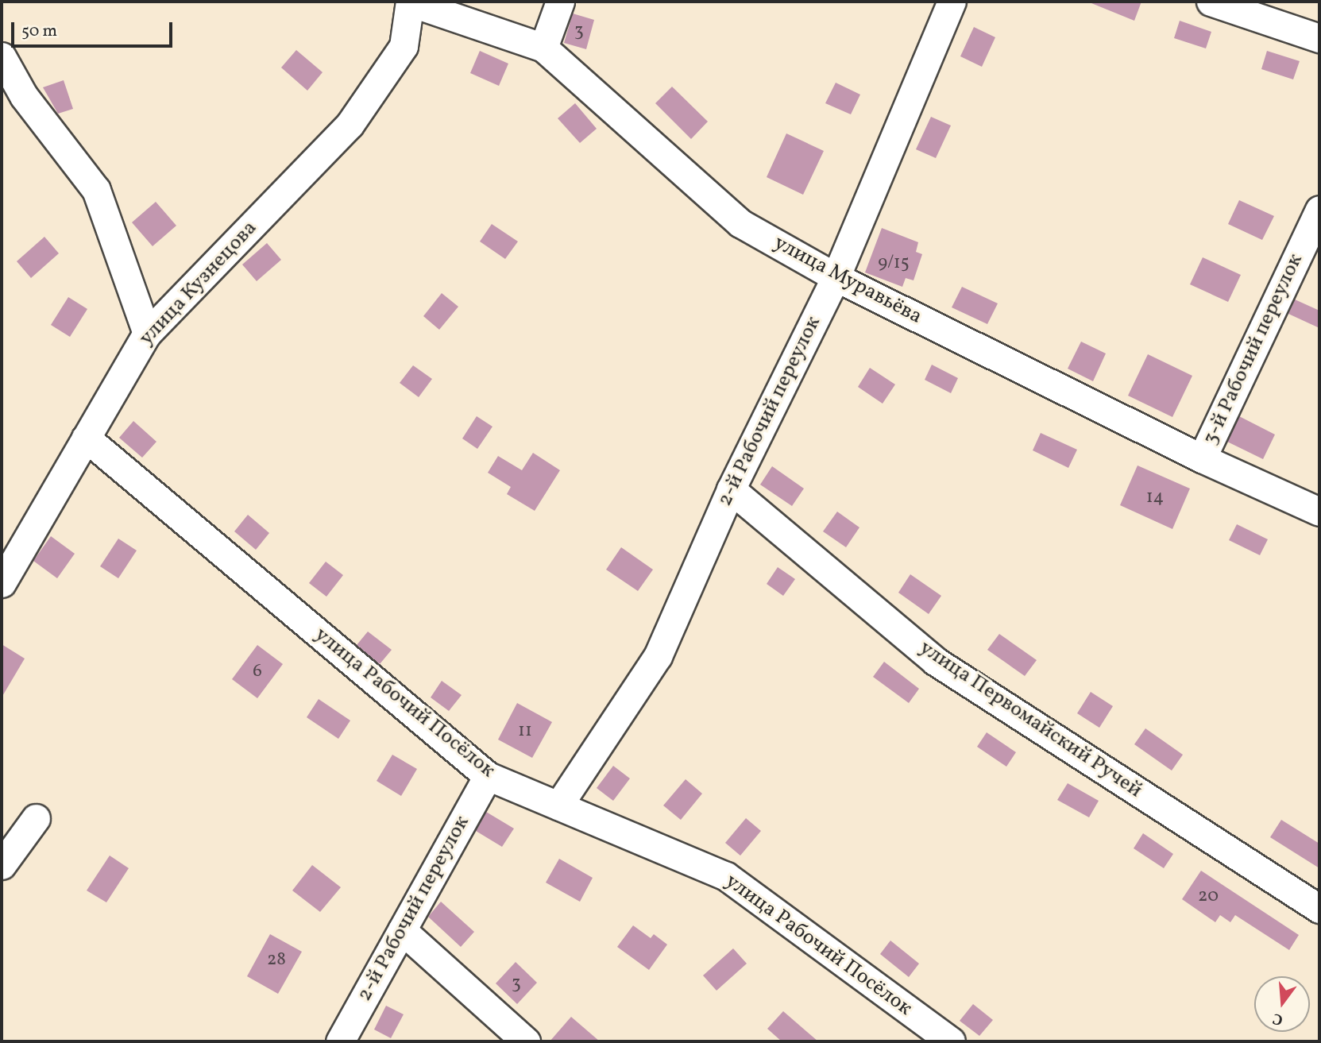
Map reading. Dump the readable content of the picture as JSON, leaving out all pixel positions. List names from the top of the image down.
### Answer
{
  "streets": {
    "street": [
      "улица Муравьёва",
      "улица Кузнецова",
      "3-й Рабочий переулок",
      "2-й Рабочий переулок",
      "улица Рабочий Посёлок",
      "улица Первомайский Ручей"
    ]
  },
  "crossings": [
    ["улица Муравьёва", "улица Кузнецова"],
    ["улица Муравьёва", "3-й Рабочий переулок"],
    ["улица Муравьёва", "2-й Рабочий переулок"],
    ["улица Кузнецова", "улица Рабочий Посёлок"],
    ["2-й Рабочий переулок", "улица Рабочий Посёлок"],
    ["2-й Рабочий переулок", "улица Первомайский Ручей"]
  ],
  "house_numbers": [
    "3",
    "9/15",
    "14",
    "6",
    "11",
    "20",
    "28",
    "3"
  ],
  "scale_bar": "50 m",
  "north": "bottom"
}
